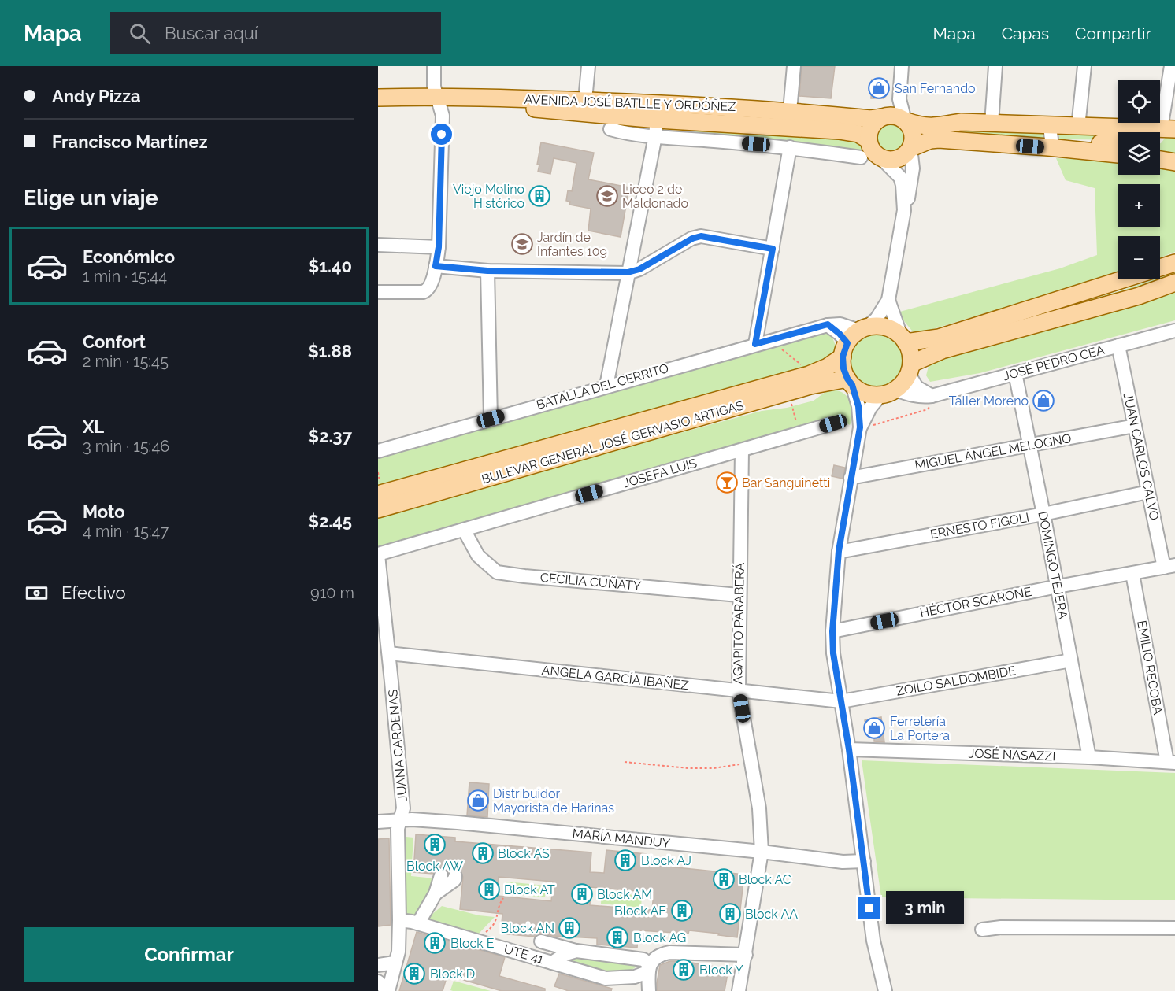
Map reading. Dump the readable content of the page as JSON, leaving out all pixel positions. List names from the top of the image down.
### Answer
{
  "streets": {
    "main road": ["AVENIDA JOSÉ BATLLE Y ORDÓÑEZ", "BULEVAR GENERAL JOSÉ GERVASIO ARTIGAS"],
    "street": [
      "JOSÉ PEDRO CEA",
      "BATALLA DEL CERRITO",
      "MIGUEL ÁNGEL MELOGNO",
      "JUAN CARLOS CALVO",
      "JOSEFA LUIS",
      "ERNESTO FIGOLI",
      "DOMINGO TEJERA",
      "CECILIA CUÑATY",
      "HÉCTOR SCARONE",
      "AGAPITO PARABERÁ",
      "EMILIO RECOBA",
      "ANGELA GARCÍA IBAÑEZ",
      "ZOILO SALDOMBIDE",
      "JUANA CARDENAS",
      "JOSÉ NASAZZI",
      "MARÍA MANDUY",
      "UTE 41"
    ]
  },
  "crossings": [
    ["JOSÉ PEDRO CEA", "BULEVAR GENERAL JOSÉ GERVASIO ARTIGAS"],
    ["JOSÉ PEDRO CEA", "JUAN CARLOS CALVO"],
    ["JOSÉ PEDRO CEA", "DOMINGO TEJERA"],
    ["MIGUEL ÁNGEL MELOGNO", "JUAN CARLOS CALVO"],
    ["MIGUEL ÁNGEL MELOGNO", "DOMINGO TEJERA"],
    ["JUAN CARLOS CALVO", "ERNESTO FIGOLI"],
    ["JUAN CARLOS CALVO", "HÉCTOR SCARONE"],
    ["JOSEFA LUIS", "CECILIA CUÑATY"],
    ["JOSEFA LUIS", "AGAPITO PARABERÁ"],
    ["JOSEFA LUIS", "JUANA CARDENAS"],
    ["ERNESTO FIGOLI", "DOMINGO TEJERA"],
    ["DOMINGO TEJERA", "HÉCTOR SCARONE"],
    ["DOMINGO TEJERA", "ZOILO SALDOMBIDE"],
    ["DOMINGO TEJERA", "JOSÉ NASAZZI"],
    ["CECILIA CUÑATY", "AGAPITO PARABERÁ"],
    ["HÉCTOR SCARONE", "EMILIO RECOBA"],
    ["AGAPITO PARABERÁ", "ANGELA GARCÍA IBAÑEZ"],
    ["AGAPITO PARABERÁ", "MARÍA MANDUY"],
    ["EMILIO RECOBA", "JOSÉ NASAZZI"],
    ["ANGELA GARCÍA IBAÑEZ", "ZOILO SALDOMBIDE"],
    ["ANGELA GARCÍA IBAÑEZ", "JUANA CARDENAS"],
    ["JUANA CARDENAS", "MARÍA MANDUY"],
    ["JUANA CARDENAS", "UTE 41"]
  ],
  "places": {
    "shop": [
      "San Fernando",
      "Taller Moreno",
      "Ferretería La Portera",
      "Distribuidor Mayorista de Harinas"
    ],
    "building": [
      "Viejo Molino Histórico",
      "Block AW",
      "Block AS",
      "Block AJ",
      "Block AC",
      "Block AT",
      "Block AM",
      "Block AE",
      "Block AA",
      "Block AN",
      "Block AG",
      "Block E",
      "Block Y",
      "Block D"
    ],
    "school or university": ["Liceo 2 de Maldonado", "Jardín de Infantes 109"],
    "bar": ["Bar Sanguinetti"]
  },
  "page": {
    "header": "Mapa",
    "search": "Buscar aquí",
    "nav": ["Mapa", "Capas", "Compartir"],
    "banner": ["Andy Pizza", "Francisco Martínez"],
    "map_buttons": ["+", "−"],
    "heading": "Elige un viaje",
    "list": [
      {
        "name": "Económico",
        "note": "1 min · 15:44",
        "value": "$1.40"
      },
      {
        "name": "Confort",
        "note": "2 min · 15:45",
        "value": "$1.88"
      },
      {
        "name": "XL",
        "note": "3 min · 15:46",
        "value": "$2.37"
      },
      {
        "name": "Moto",
        "note": "4 min · 15:47",
        "value": "$2.45"
      }
    ],
    "pay": ["Efectivo", "910 m"],
    "bubble": "3 min",
    "buttons": "Confirmar"
  }
}
